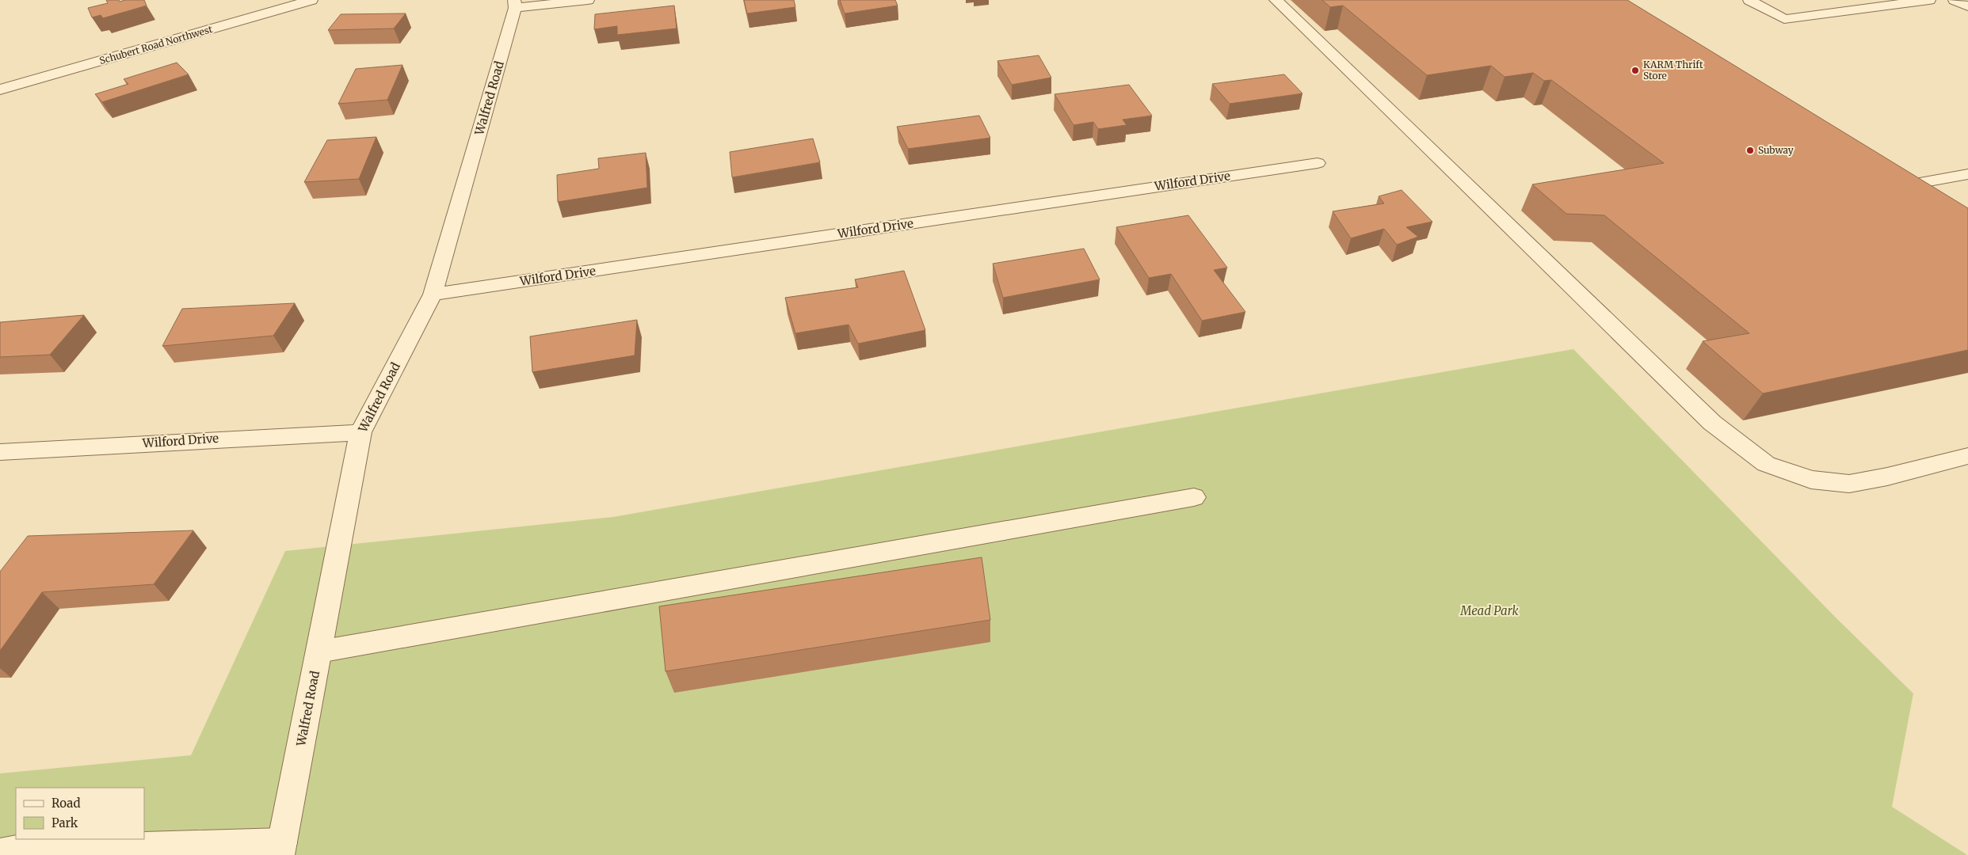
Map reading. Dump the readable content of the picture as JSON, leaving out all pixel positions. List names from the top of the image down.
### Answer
{
  "streets": {
    "street": ["Schubert Road Northwest", "Walfred Road", "Wilford Drive"]
  },
  "crossings": [
    ["Walfred Road", "Wilford Drive"]
  ],
  "parks": ["Mead Park"],
  "places": ["KARM Thrift Store", "Subway"],
  "legend": ["Road", "Park"]
}
